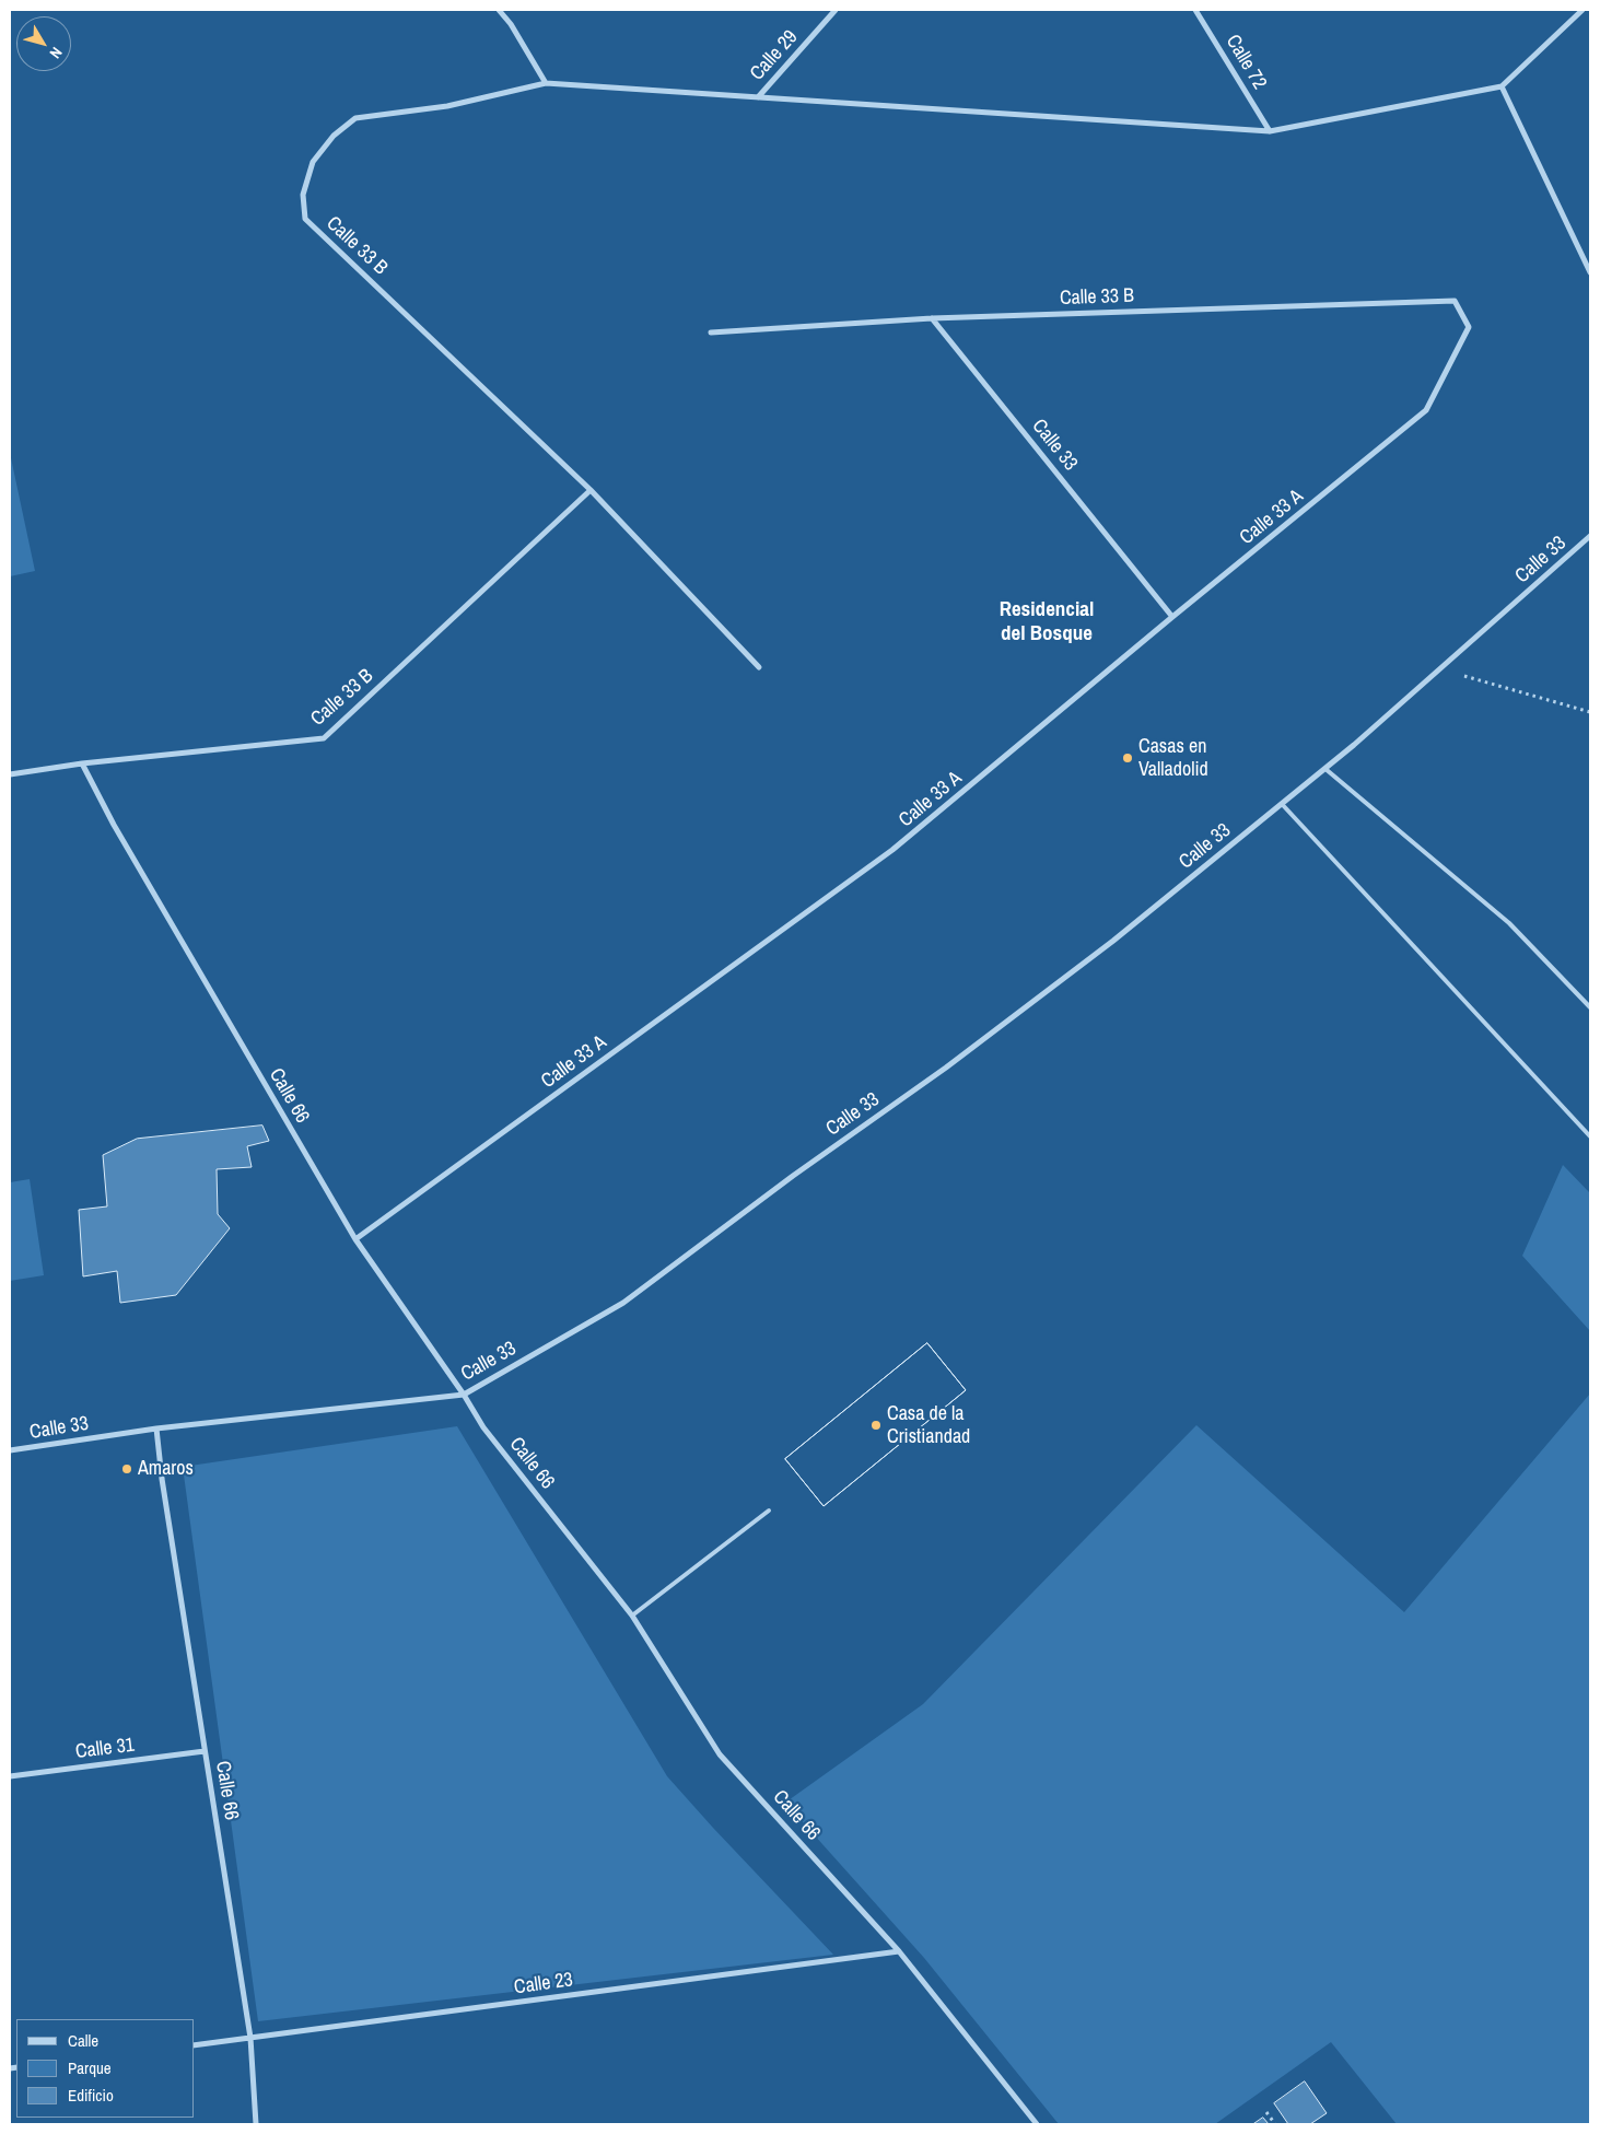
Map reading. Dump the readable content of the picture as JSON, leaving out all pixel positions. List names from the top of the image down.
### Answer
{
  "streets": {
    "street": [
      "Calle 29",
      "Calle 72",
      "Calle 33 B",
      "Calle 33",
      "Calle 33 A",
      "Calle 66",
      "Calle 31",
      "Calle 23"
    ]
  },
  "crossings": [
    ["Calle 29", "Calle 33 B"],
    ["Calle 72", "Calle 33 B"],
    ["Calle 33 B", "Calle 33"],
    ["Calle 33 B", "Calle 33 A"],
    ["Calle 33 B", "Calle 66"],
    ["Calle 33", "Calle 33 A"],
    ["Calle 33", "Calle 66"],
    ["Calle 33 A", "Calle 66"],
    ["Calle 66", "Calle 31"],
    ["Calle 66", "Calle 23"]
  ],
  "districts": ["Residencial del Bosque"],
  "places": ["Casas en Valladolid", "Casa de la Cristiandad", "Amaros"],
  "legend": ["Calle", "Parque", "Edificio"],
  "north": "bottom right"
}
